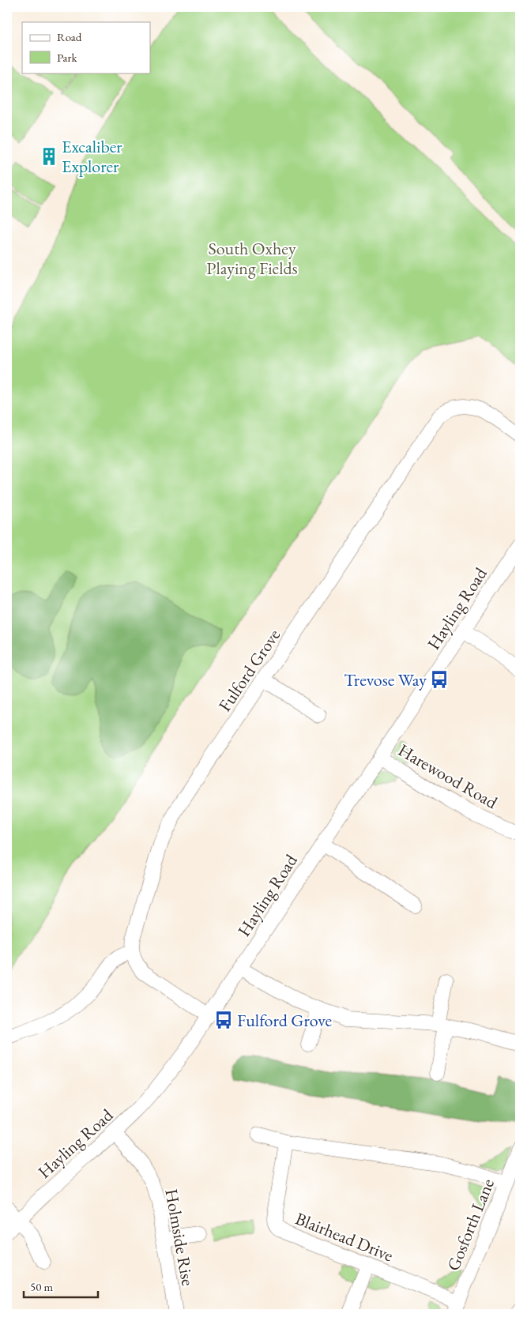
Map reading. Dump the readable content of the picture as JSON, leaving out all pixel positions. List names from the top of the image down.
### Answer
{
  "streets": {
    "street": [
      "Hayling Road",
      "Fulford Grove",
      "Harewood Road",
      "Gosforth Lane",
      "Blairhead Drive",
      "Holmside Rise"
    ]
  },
  "crossings": [
    ["Hayling Road", "Harewood Road"],
    ["Hayling Road", "Holmside Rise"],
    ["Gosforth Lane", "Blairhead Drive"]
  ],
  "parks": ["South Oxhey Playing Fields"],
  "places": {
    "building": ["Excaliber Explorer"],
    "bus stop": ["Trevose Way", "Fulford Grove"]
  },
  "legend": ["Road", "Park"],
  "scale_bar": "50 m"
}
